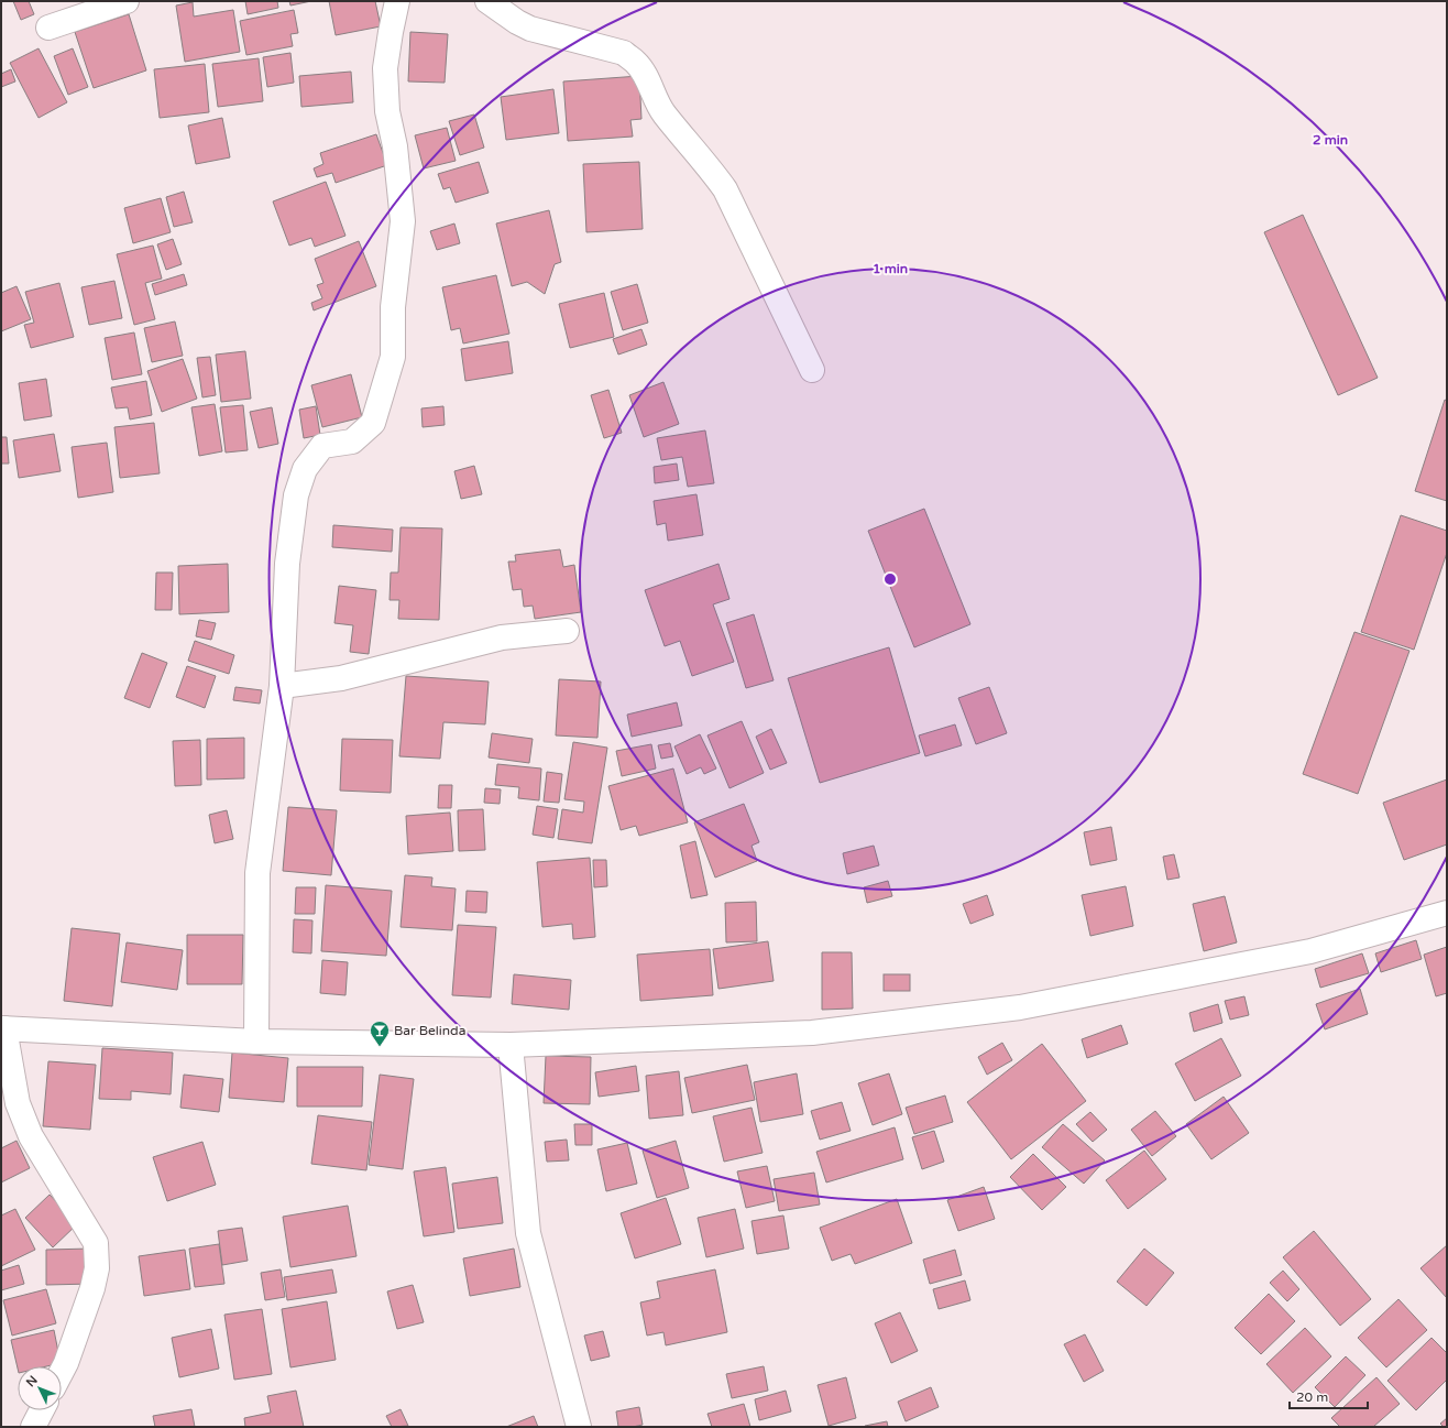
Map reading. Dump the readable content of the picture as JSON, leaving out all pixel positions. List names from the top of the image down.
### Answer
{
  "places": {
    "bar": ["Bar Belinda"]
  },
  "scale_bar": "20 m",
  "north": "top left",
  "rings": ["2 min", "1 min"]
}
